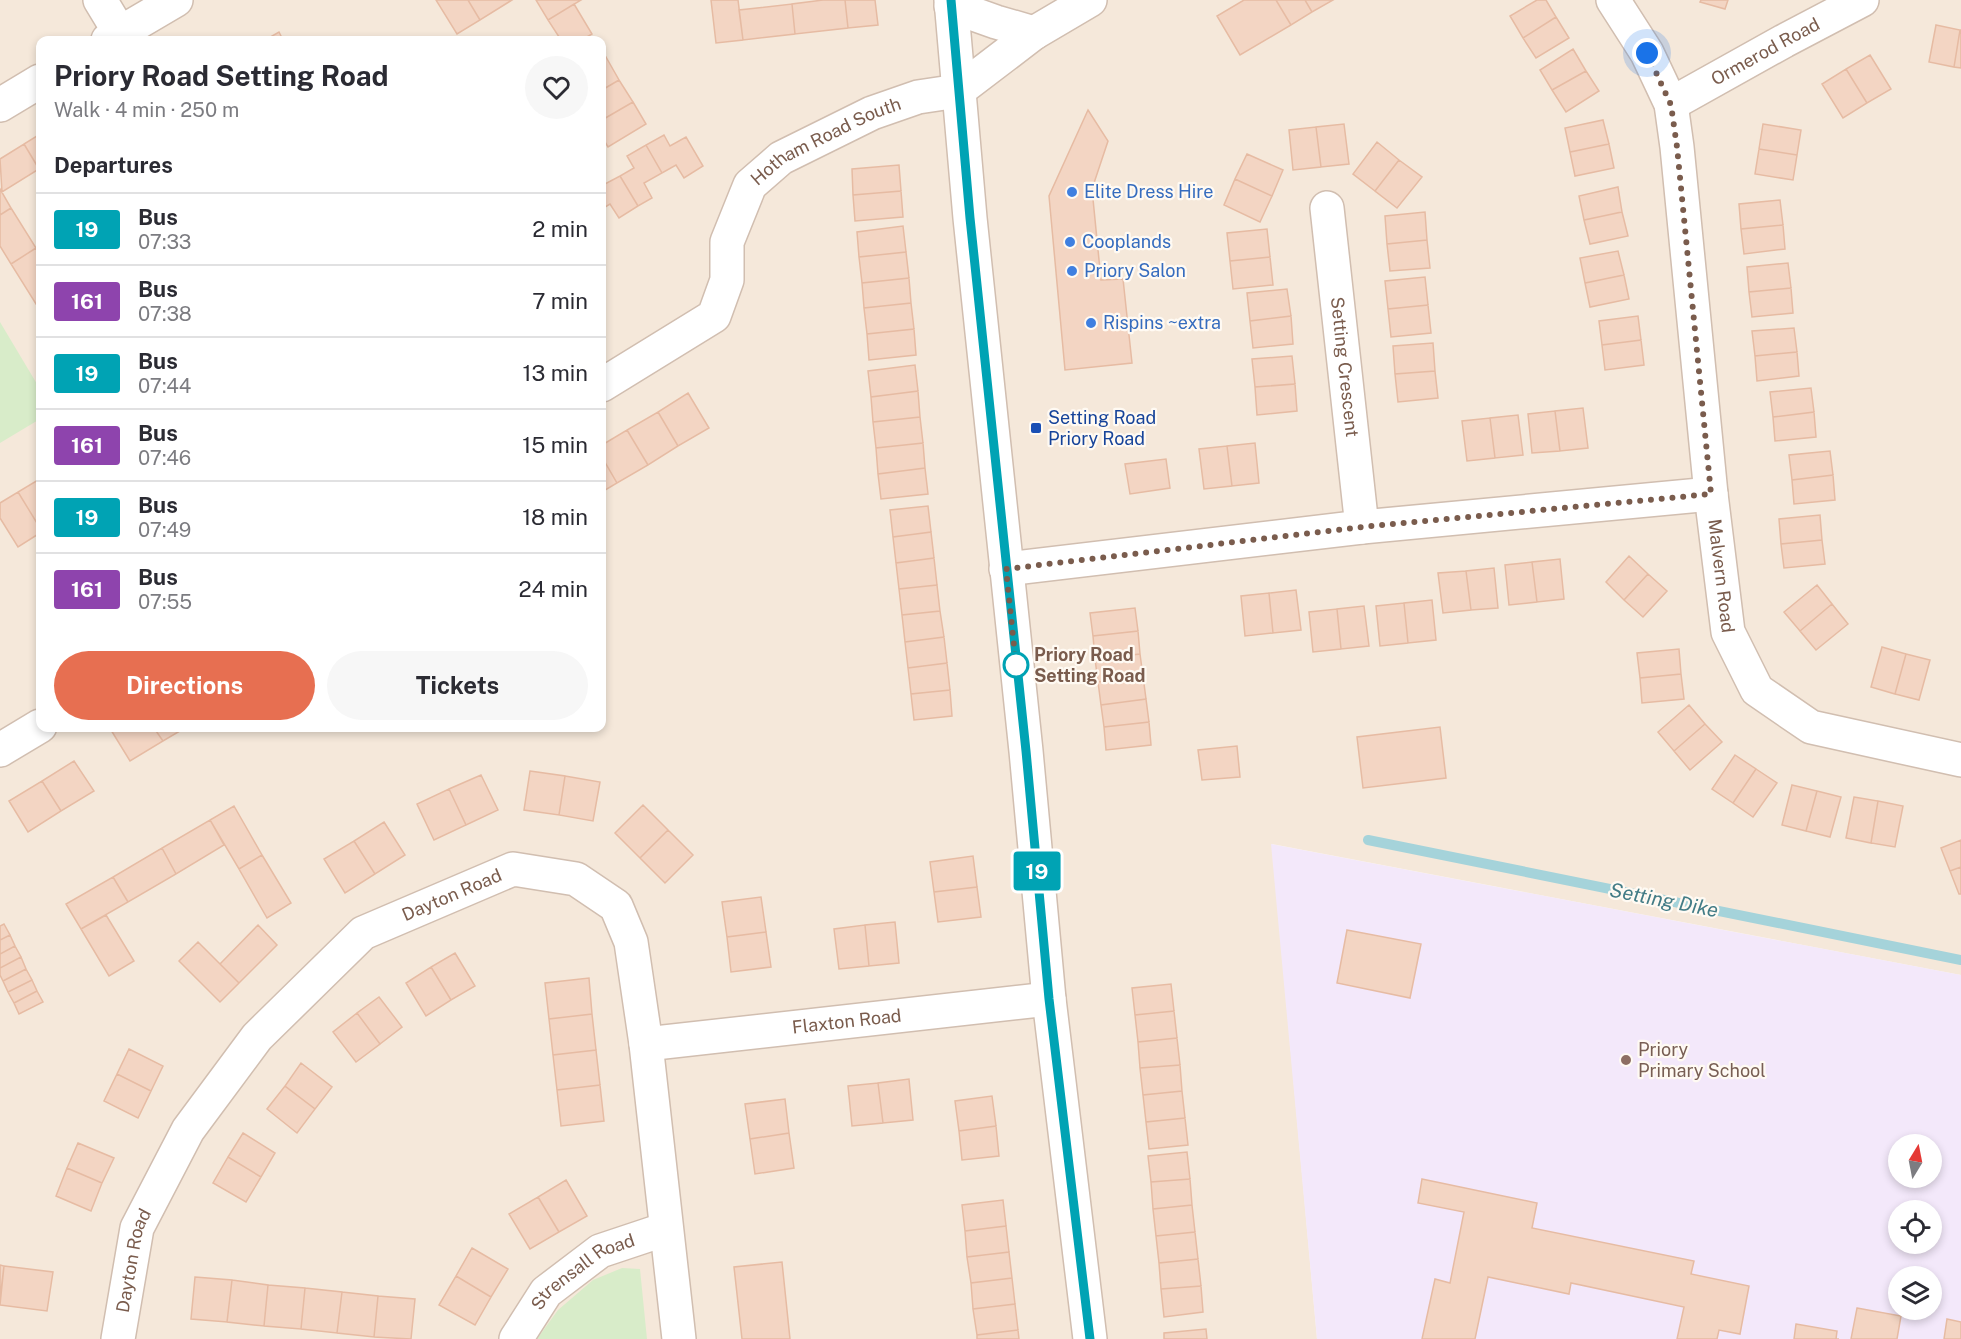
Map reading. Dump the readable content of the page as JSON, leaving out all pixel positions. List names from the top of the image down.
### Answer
{
  "streets": {
    "street": [
      "Ormerod Road",
      "Hotham Road South",
      "Setting Crescent",
      "Malvern Road",
      "Dayton Road",
      "Flaxton Road",
      "Strensall Road"
    ]
  },
  "crossings": [
    ["Ormerod Road", "Malvern Road"],
    ["Dayton Road", "Flaxton Road"],
    ["Dayton Road", "Strensall Road"]
  ],
  "water": ["Setting Dike"],
  "places": {
    "other": [
      "Elite Dress Hire",
      "Cooplands",
      "Priory Salon",
      "Rispins ~extra",
      "Priory Road Setting Road",
      "Priory Primary School"
    ],
    "transit": ["Setting Road Priory Road"]
  },
  "lines": ["bus line 19"],
  "north": "top",
  "page": {
    "on_map": "19",
    "heading": [
      ["Priory Road Setting Road", "Walk · 4 min · 250 m"],
      "Departures"
    ],
    "list": [
      {
        "mark": "19",
        "name": "Bus",
        "note": "07:33",
        "value": "2 min"
      },
      {
        "mark": "161",
        "name": "Bus",
        "note": "07:38",
        "value": "7 min"
      },
      {
        "mark": "19",
        "name": "Bus",
        "note": "07:44",
        "value": "13 min"
      },
      {
        "mark": "161",
        "name": "Bus",
        "note": "07:46",
        "value": "15 min"
      },
      {
        "mark": "19",
        "name": "Bus",
        "note": "07:49",
        "value": "18 min"
      },
      {
        "mark": "161",
        "name": "Bus",
        "note": "07:55",
        "value": "24 min"
      }
    ],
    "buttons": ["Directions", "Tickets"]
  }
}
